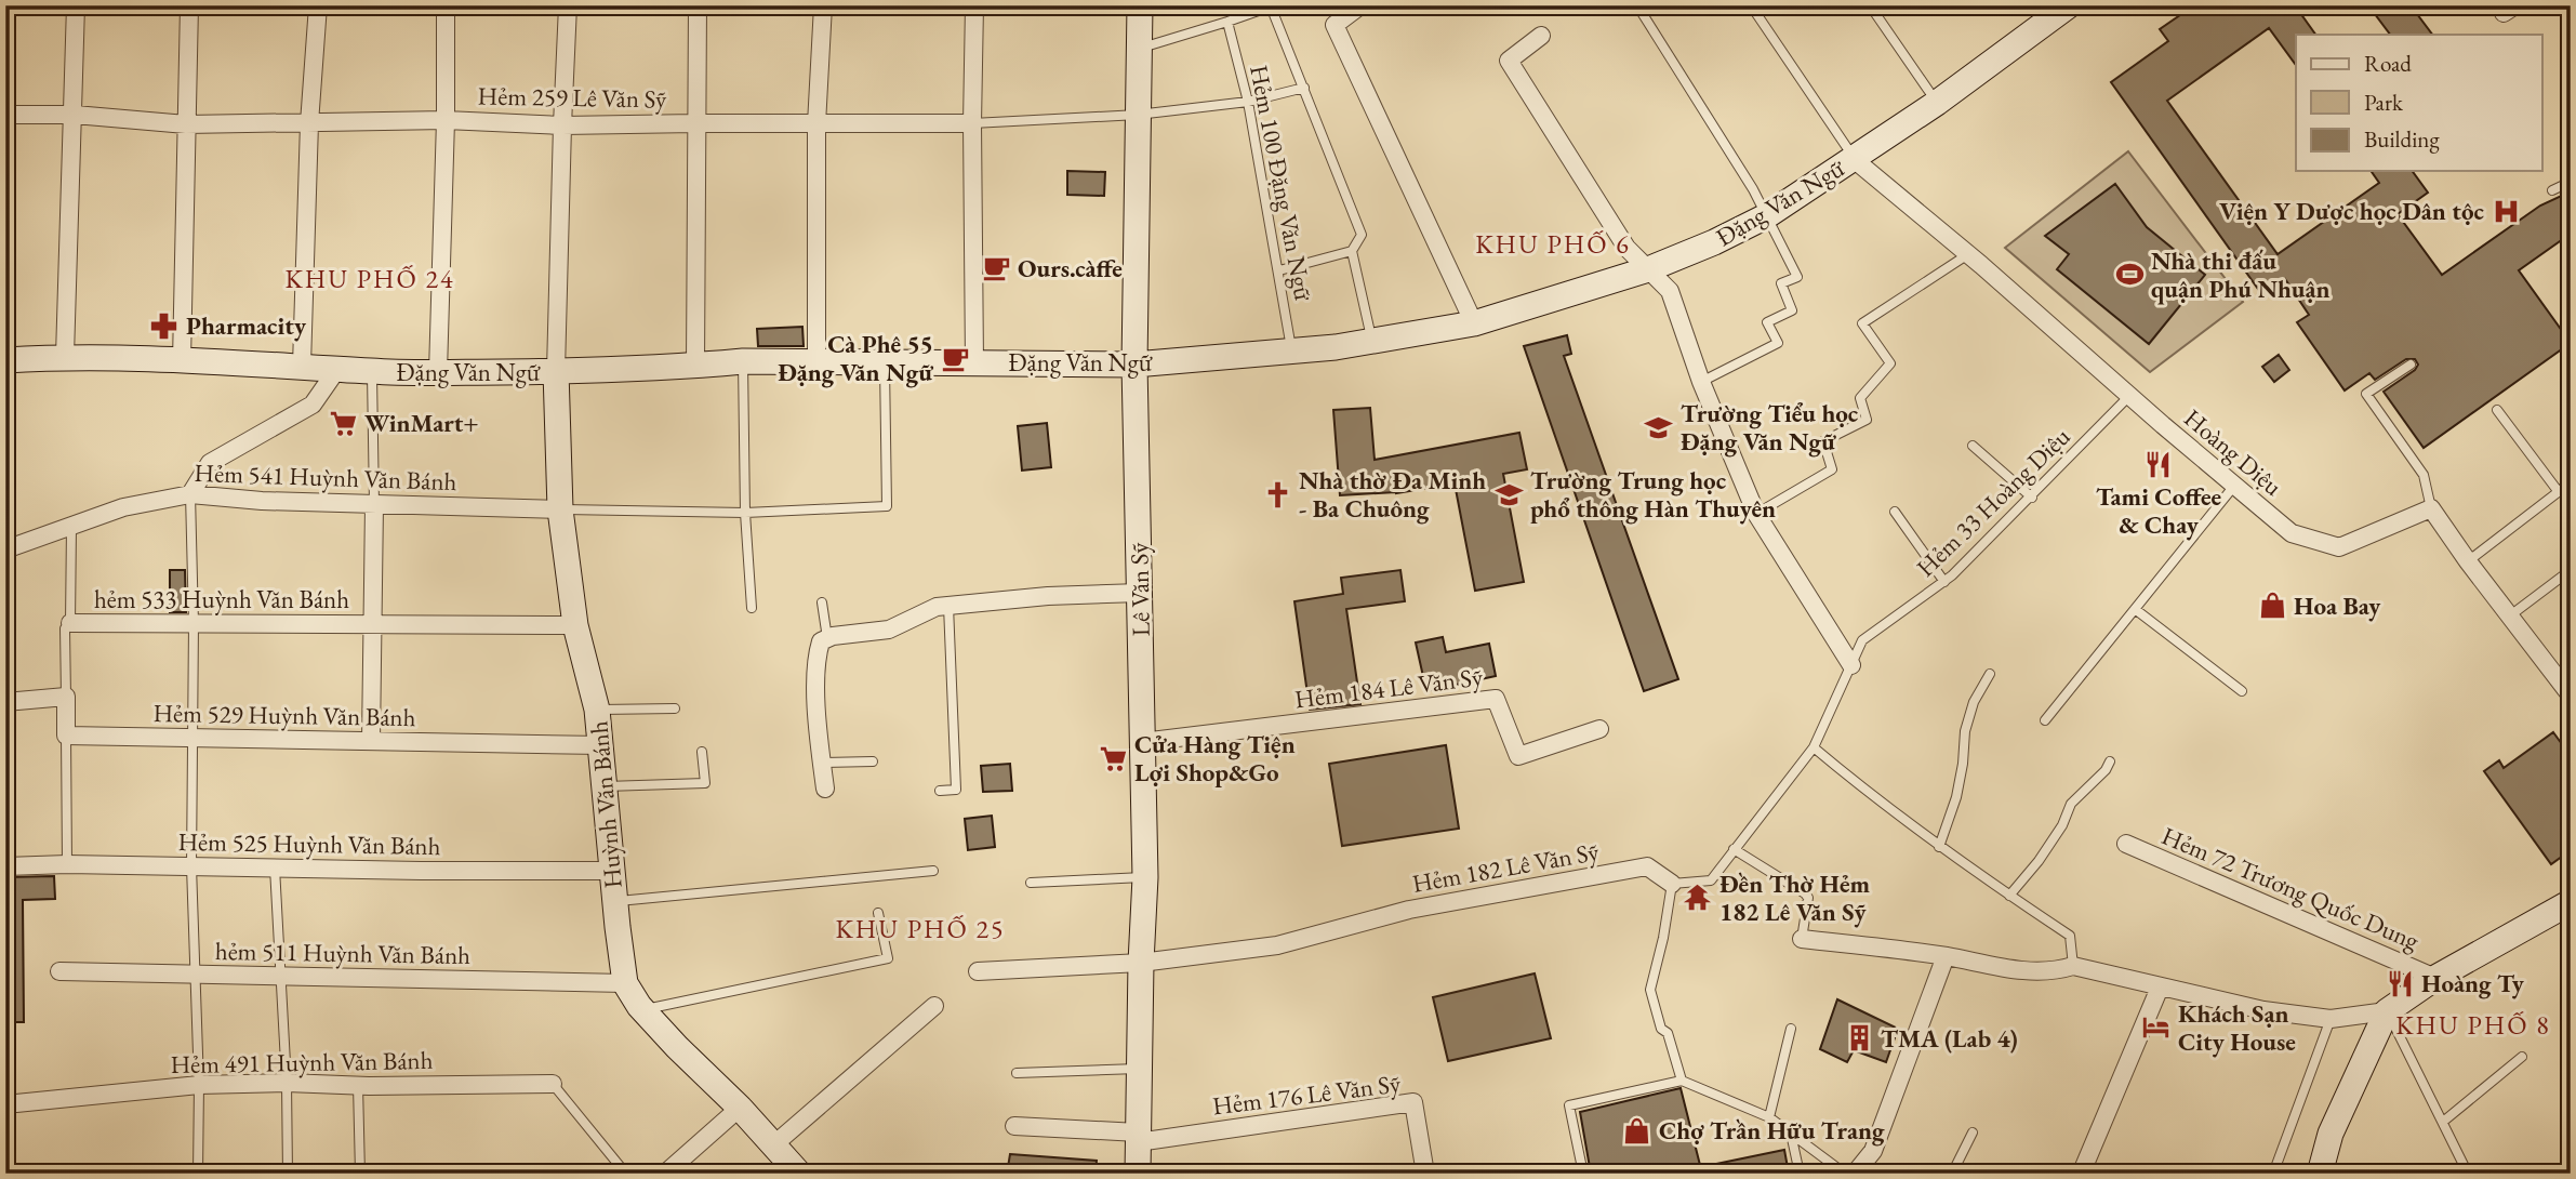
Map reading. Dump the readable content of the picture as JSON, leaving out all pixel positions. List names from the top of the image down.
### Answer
{
  "streets": {
    "street": [
      "Hẻm 259 Lê Văn Sỹ",
      "Đặng Văn Ngữ",
      "Hoàng Diệu",
      "Hẻm 541 Huỳnh Văn Bánh",
      "Lê Văn Sỹ",
      "hẻm 533 Huỳnh Văn Bánh",
      "Hẻm 184 Lê Văn Sỹ",
      "Hẻm 529 Huỳnh Văn Bánh",
      "Huỳnh Văn Bánh",
      "Hẻm 525 Huỳnh Văn Bánh",
      "Hẻm 182 Lê Văn Sỹ",
      "Hẻm 72 Trương Quốc Dung",
      "hẻm 511 Huỳnh Văn Bánh",
      "Hẻm 491 Huỳnh Văn Bánh",
      "Hẻm 176 Lê Văn Sỹ"
    ],
    "lane": ["Hẻm 100 Đặng Văn Ngữ", "Hẻm 33 Hoàng Diệu"]
  },
  "crossings": [
    ["Hẻm 259 Lê Văn Sỹ", "Hẻm 100 Đặng Văn Ngữ"],
    ["Hẻm 259 Lê Văn Sỹ", "Lê Văn Sỹ"],
    ["Hẻm 100 Đặng Văn Ngữ", "Đặng Văn Ngữ"],
    ["Đặng Văn Ngữ", "Hoàng Diệu"],
    ["Đặng Văn Ngữ", "Lê Văn Sỹ"],
    ["Đặng Văn Ngữ", "Huỳnh Văn Bánh"],
    ["Hoàng Diệu", "Hẻm 33 Hoàng Diệu"],
    ["Hẻm 541 Huỳnh Văn Bánh", "hẻm 533 Huỳnh Văn Bánh"],
    ["Hẻm 541 Huỳnh Văn Bánh", "Huỳnh Văn Bánh"],
    ["Lê Văn Sỹ", "Hẻm 184 Lê Văn Sỹ"],
    ["Lê Văn Sỹ", "Hẻm 182 Lê Văn Sỹ"],
    ["Lê Văn Sỹ", "Hẻm 176 Lê Văn Sỹ"],
    ["hẻm 533 Huỳnh Văn Bánh", "Hẻm 529 Huỳnh Văn Bánh"],
    ["hẻm 533 Huỳnh Văn Bánh", "Huỳnh Văn Bánh"],
    ["Hẻm 529 Huỳnh Văn Bánh", "Huỳnh Văn Bánh"],
    ["Huỳnh Văn Bánh", "Hẻm 525 Huỳnh Văn Bánh"],
    ["Huỳnh Văn Bánh", "hẻm 511 Huỳnh Văn Bánh"]
  ],
  "districts": [
    "KHU PHỐ 6",
    "KHU PHỐ 24",
    "KHU PHỐ 25",
    "KHU PHỐ 8"
  ],
  "places": {
    "hospital": ["Viện Y Dược học Dân tộc"],
    "cafe": ["Ours.càffe", "Cà Phê 55 Đặng Văn Ngữ"],
    "sports": ["Nhà thi đấu quận Phú Nhuận"],
    "pharmacy": ["Pharmacity"],
    "supermarket": ["WinMart+", "Cửa Hàng Tiện Lợi Shop&Go"],
    "school or university": ["Trường Tiểu học Đặng Văn Ngữ", "Trường Trung học phổ thông Hàn Thuyên"],
    "restaurant": ["Tami Coffee & Chay", "Hoàng Ty"],
    "church": ["Nhà thờ Đa Minh - Ba Chuông"],
    "shop": ["Hoa Bay", "Chợ Trần Hữu Trang"],
    "temple": ["Đền Thờ Hẻm 182 Lê Văn Sỹ"],
    "hotel": ["Khách Sạn City House"],
    "building": ["TMA (Lab 4)"]
  },
  "legend": ["Road", "Park", "Building"]
}
